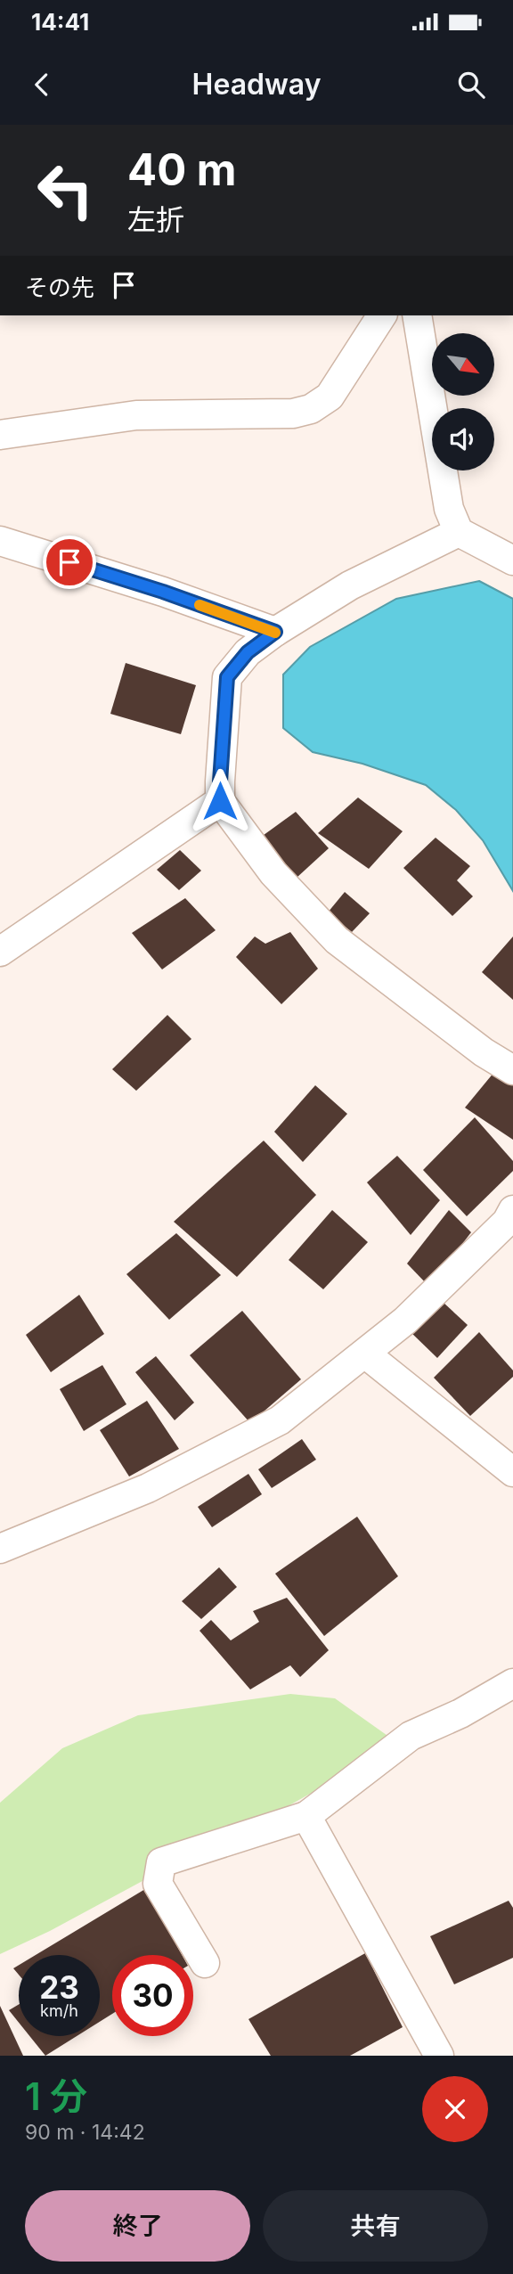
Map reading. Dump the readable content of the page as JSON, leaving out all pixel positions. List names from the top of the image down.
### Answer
{
  "north": "bottom right",
  "page": {
    "status": "14:41",
    "header": "Headway",
    "turn": ["40 m", "左折"],
    "then": "その先",
    "speed": "23 km/h",
    "limit": "30",
    "heading": ["1 分", "90 m · 14:42"],
    "buttons": ["終了", "共有"]
  }
}
